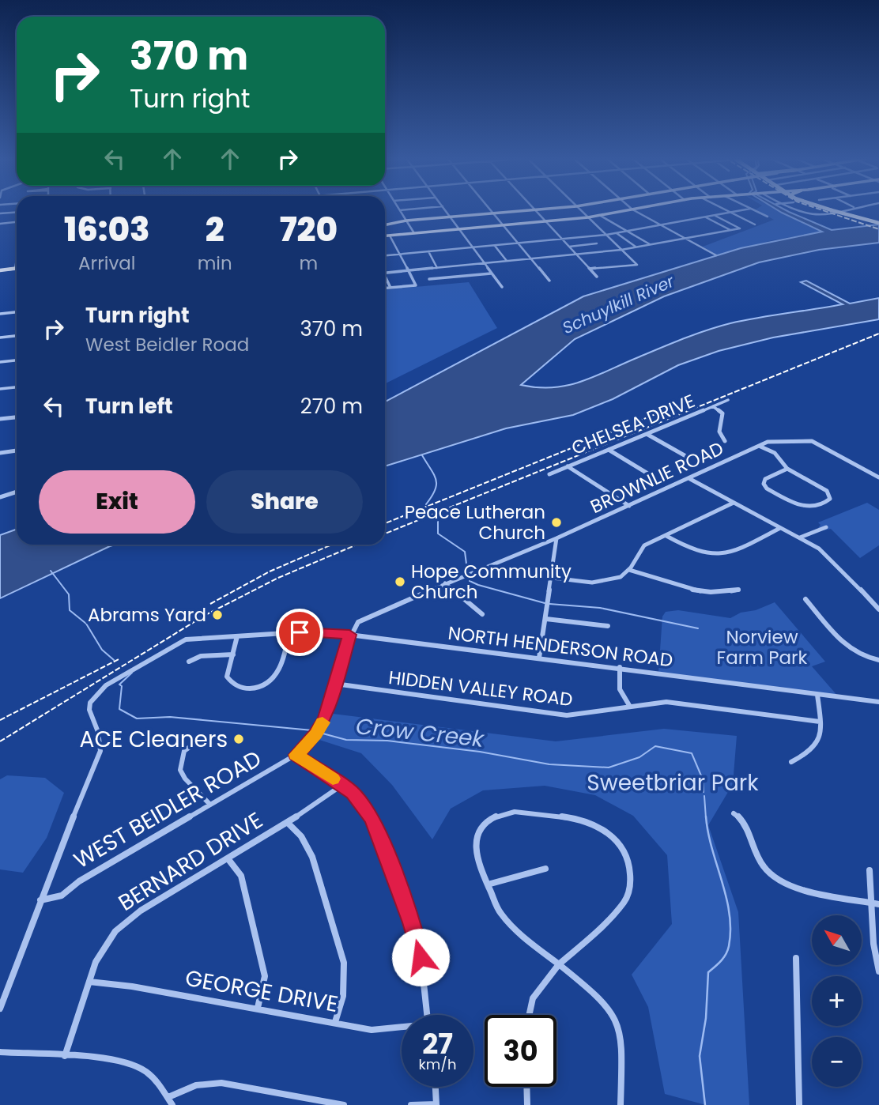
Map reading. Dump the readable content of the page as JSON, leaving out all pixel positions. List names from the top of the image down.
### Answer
{
  "streets": {
    "street": [
      "CHELSEA DRIVE",
      "BROWNLIE ROAD",
      "NORTH HENDERSON ROAD",
      "HIDDEN VALLEY ROAD",
      "WEST BEIDLER ROAD",
      "BERNARD DRIVE",
      "GEORGE DRIVE"
    ]
  },
  "crossings": [
    ["BROWNLIE ROAD", "NORTH HENDERSON ROAD"],
    ["BROWNLIE ROAD", "WEST BEIDLER ROAD"],
    ["NORTH HENDERSON ROAD", "WEST BEIDLER ROAD"],
    ["HIDDEN VALLEY ROAD", "WEST BEIDLER ROAD"],
    ["BERNARD DRIVE", "GEORGE DRIVE"]
  ],
  "water": ["Schuylkill River", "Crow Creek"],
  "parks": ["Norview Farm Park", "Sweetbriar Park"],
  "places": [
    "Peace Lutheran Church",
    "Hope Community Church",
    "Abrams Yard",
    "ACE Cleaners"
  ],
  "north": "top left",
  "page": {
    "turn": ["370 m", "Turn right"],
    "eta": [
      "16:03",
      "Arrival",
      "2",
      "min",
      "720",
      "m"
    ],
    "list": [
      {
        "name": "Turn right",
        "note": "West Beidler Road",
        "value": "370 m"
      },
      {
        "name": "Turn left",
        "value": "270 m"
      }
    ],
    "buttons": ["Exit", "Share"],
    "map_buttons": ["+", "−"],
    "speed": "27 km/h",
    "limit": "30"
  }
}
